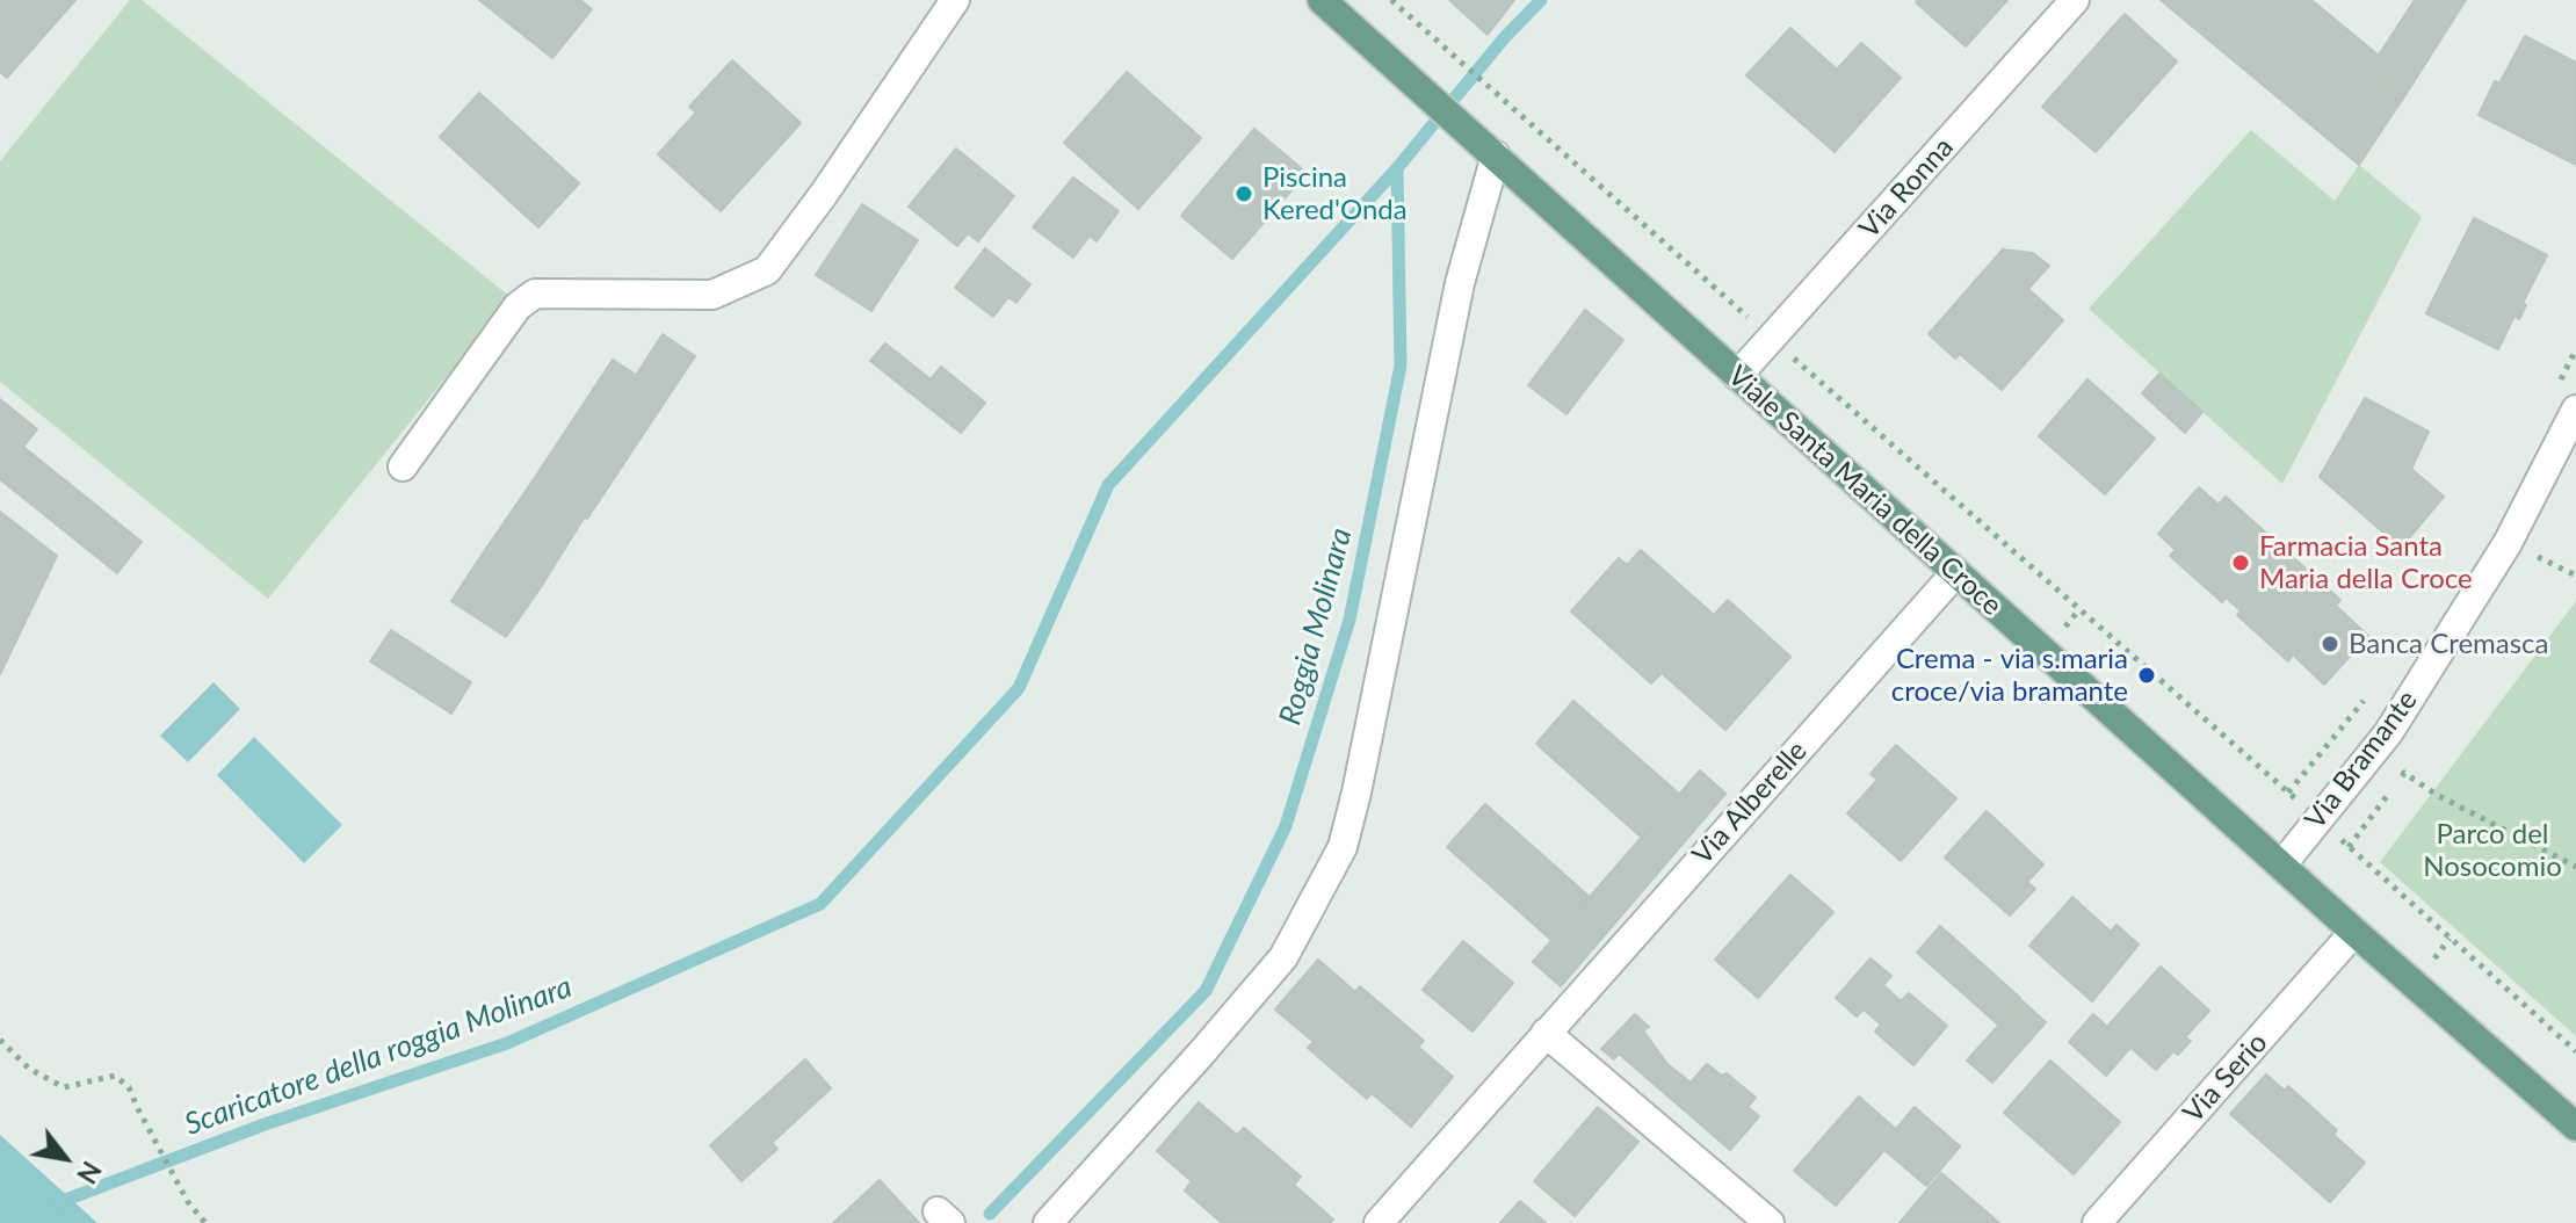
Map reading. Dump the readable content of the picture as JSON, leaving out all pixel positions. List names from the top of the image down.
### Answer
{
  "streets": {
    "main road": ["Viale Santa Maria della Croce"],
    "street": [
      "Via Ronna",
      "Via Bramante",
      "Via Alberelle",
      "Via Serio"
    ]
  },
  "crossings": [
    ["Via Ronna", "Viale Santa Maria della Croce"],
    ["Viale Santa Maria della Croce", "Via Bramante"],
    ["Viale Santa Maria della Croce", "Via Alberelle"],
    ["Viale Santa Maria della Croce", "Via Serio"]
  ],
  "water": ["Roggia Molinara", "Scaricatore della roggia Molinara"],
  "parks": ["Parco del Nosocomio"],
  "places": [
    "Piscina Kered'Onda",
    "Farmacia Santa Maria della Croce",
    "Banca Cremasca",
    "Crema - via s.maria croce/via bramante"
  ],
  "north": "bottom right"
}
